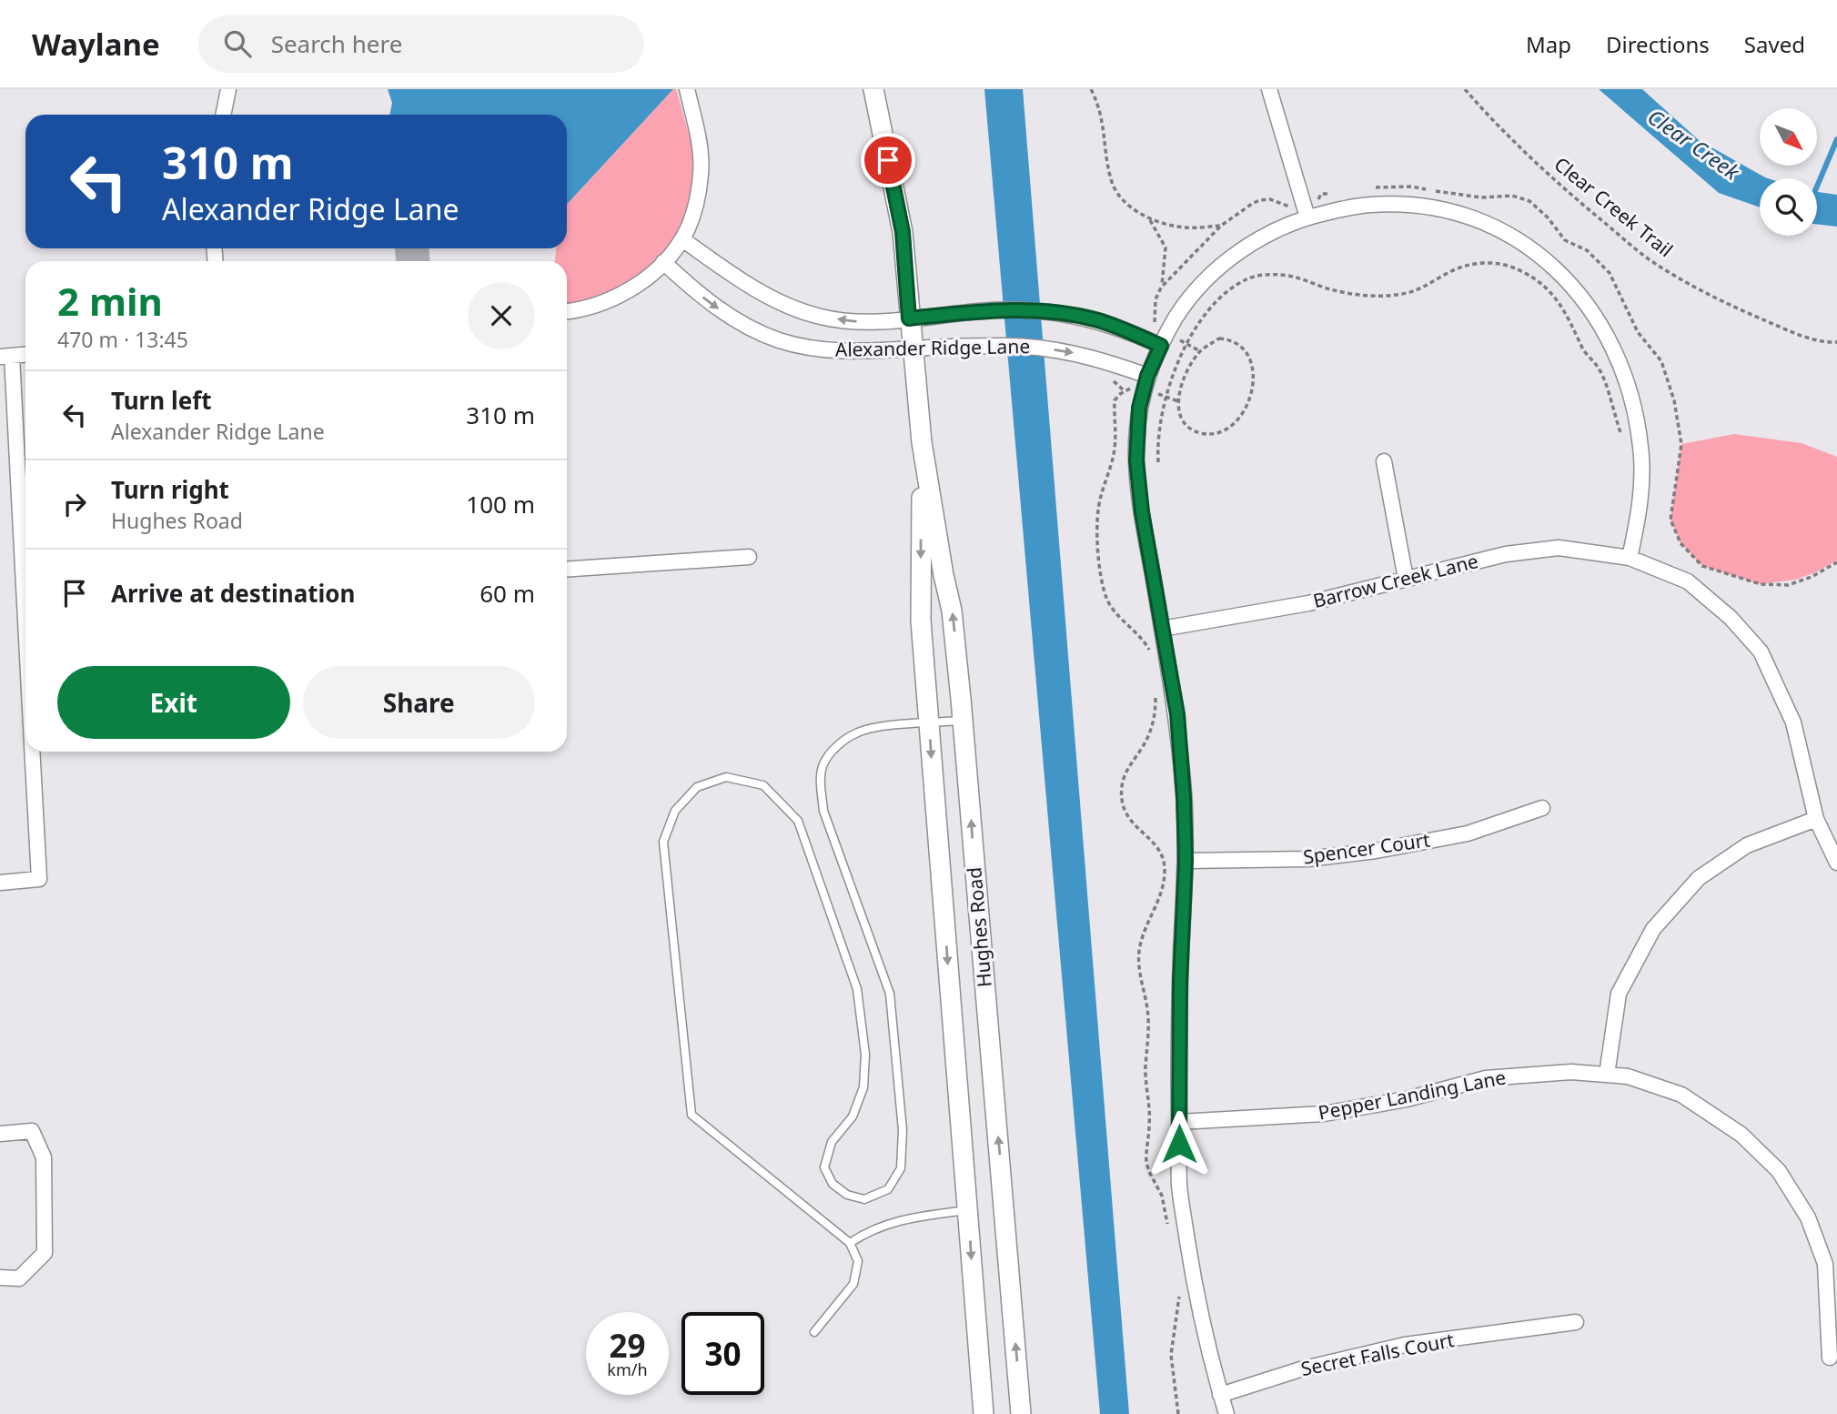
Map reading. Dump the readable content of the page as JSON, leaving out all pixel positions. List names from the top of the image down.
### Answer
{
  "streets": {
    "main road": ["Hughes Road"],
    "street": [
      "Alexander Ridge Lane",
      "Barrow Creek Lane",
      "Spencer Court",
      "Pepper Landing Lane",
      "Secret Falls Court"
    ],
    "path": ["Clear Creek Trail"]
  },
  "crossings": [
    ["Alexander Ridge Lane", "Hughes Road"]
  ],
  "water": ["Clear Creek"],
  "north": "bottom right",
  "page": {
    "header": "Waylane",
    "search": "Search here",
    "nav": ["Map", "Directions", "Saved"],
    "turn": ["310 m", "Alexander Ridge Lane"],
    "heading": ["2 min", "470 m · 13:45"],
    "list": [
      {
        "name": "Turn left",
        "note": "Alexander Ridge Lane",
        "value": "310 m"
      },
      {
        "name": "Turn right",
        "note": "Hughes Road",
        "value": "100 m"
      },
      {
        "name": "Arrive at destination",
        "value": "60 m"
      }
    ],
    "buttons": ["Exit", "Share"],
    "speed": "29 km/h",
    "limit": "30"
  }
}
